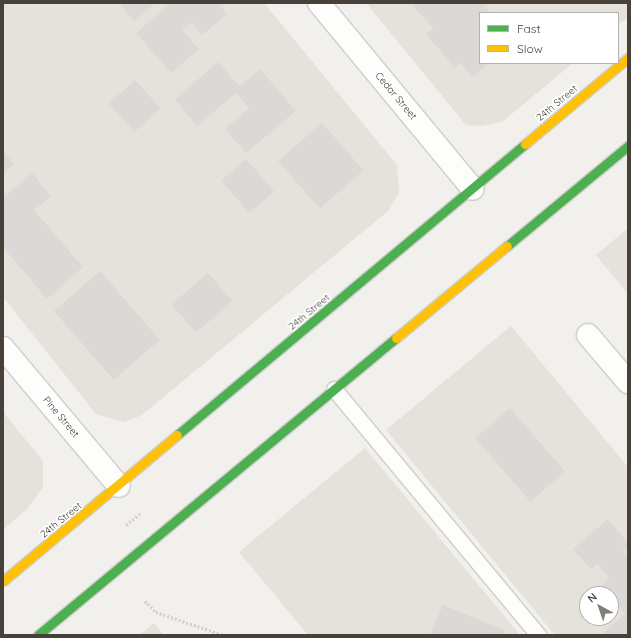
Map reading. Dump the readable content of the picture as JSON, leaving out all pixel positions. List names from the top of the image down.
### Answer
{
  "streets": {
    "main road": ["24th Street"],
    "street": ["Cedar Street", "Pine Street"]
  },
  "crossings": [
    ["Cedar Street", "24th Street"],
    ["24th Street", "Pine Street"]
  ],
  "legend": ["Fast", "Slow"],
  "north": "top left"
}
